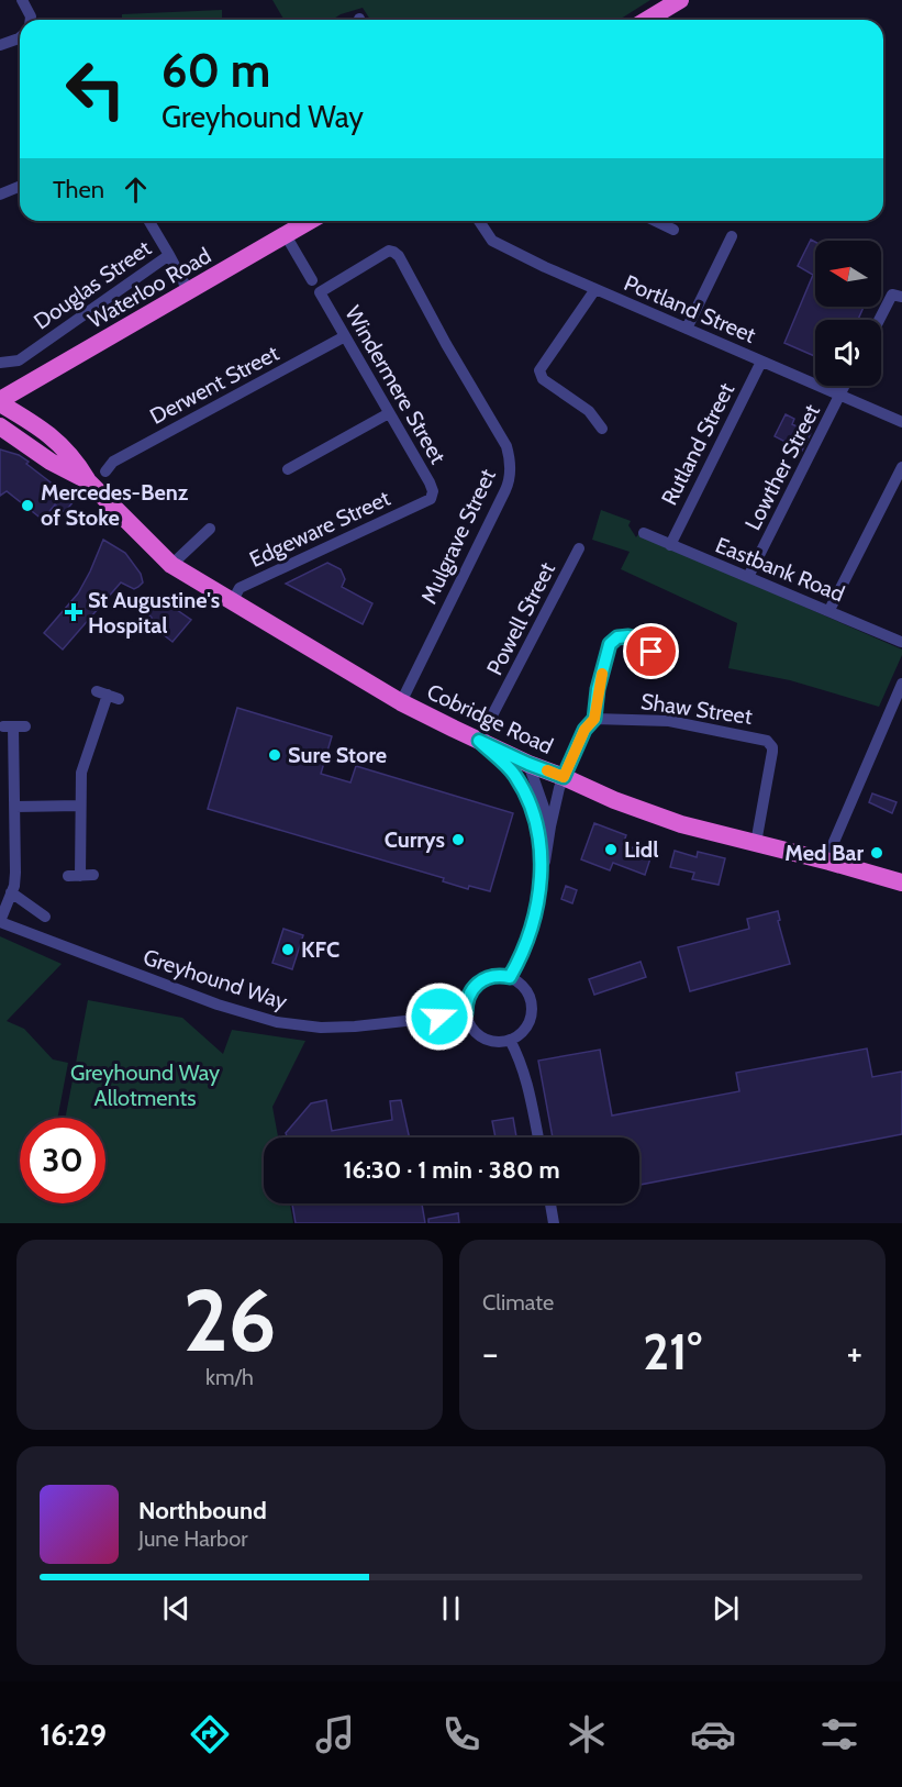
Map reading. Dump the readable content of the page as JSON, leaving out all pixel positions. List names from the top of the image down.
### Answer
{
  "streets": {
    "highway": ["Waterloo Road", "Cobridge Road"],
    "street": [
      "Douglas Street",
      "Portland Street",
      "Derwent Street",
      "Windermere Street",
      "Rutland Street",
      "Lowther Street",
      "Edgeware Street",
      "Mulgrave Street",
      "Eastbank Road",
      "Powell Street",
      "Shaw Street",
      "Greyhound Way"
    ]
  },
  "crossings": [
    ["Douglas Street", "Waterloo Road"],
    ["Waterloo Road", "Cobridge Road"],
    ["Portland Street", "Rutland Street"],
    ["Portland Street", "Lowther Street"],
    ["Derwent Street", "Windermere Street"],
    ["Windermere Street", "Edgeware Street"],
    ["Windermere Street", "Mulgrave Street"],
    ["Rutland Street", "Eastbank Road"],
    ["Lowther Street", "Eastbank Road"],
    ["Edgeware Street", "Cobridge Road"],
    ["Mulgrave Street", "Cobridge Road"],
    ["Powell Street", "Cobridge Road"],
    ["Shaw Street", "Cobridge Road"]
  ],
  "parks": ["Greyhound Way Allotments"],
  "places": {
    "other": [
      "Mercedes-Benz of Stoke",
      "Sure Store",
      "Currys",
      "Lidl",
      "Med Bar",
      "KFC"
    ],
    "health": ["St Augustine's Hospital"]
  },
  "north": "left",
  "page": {
    "turn": ["60 m", "Greyhound Way"],
    "then": "Then",
    "limit": "30",
    "trip": "16:30 · 1 min · 380 m",
    "tile": [
      ["26", "km/h"],
      "Climate"
    ],
    "heat": ["−", "21°", "+"],
    "song": ["Northbound", "June Harbor"],
    "tabs": "16:29"
  }
}
